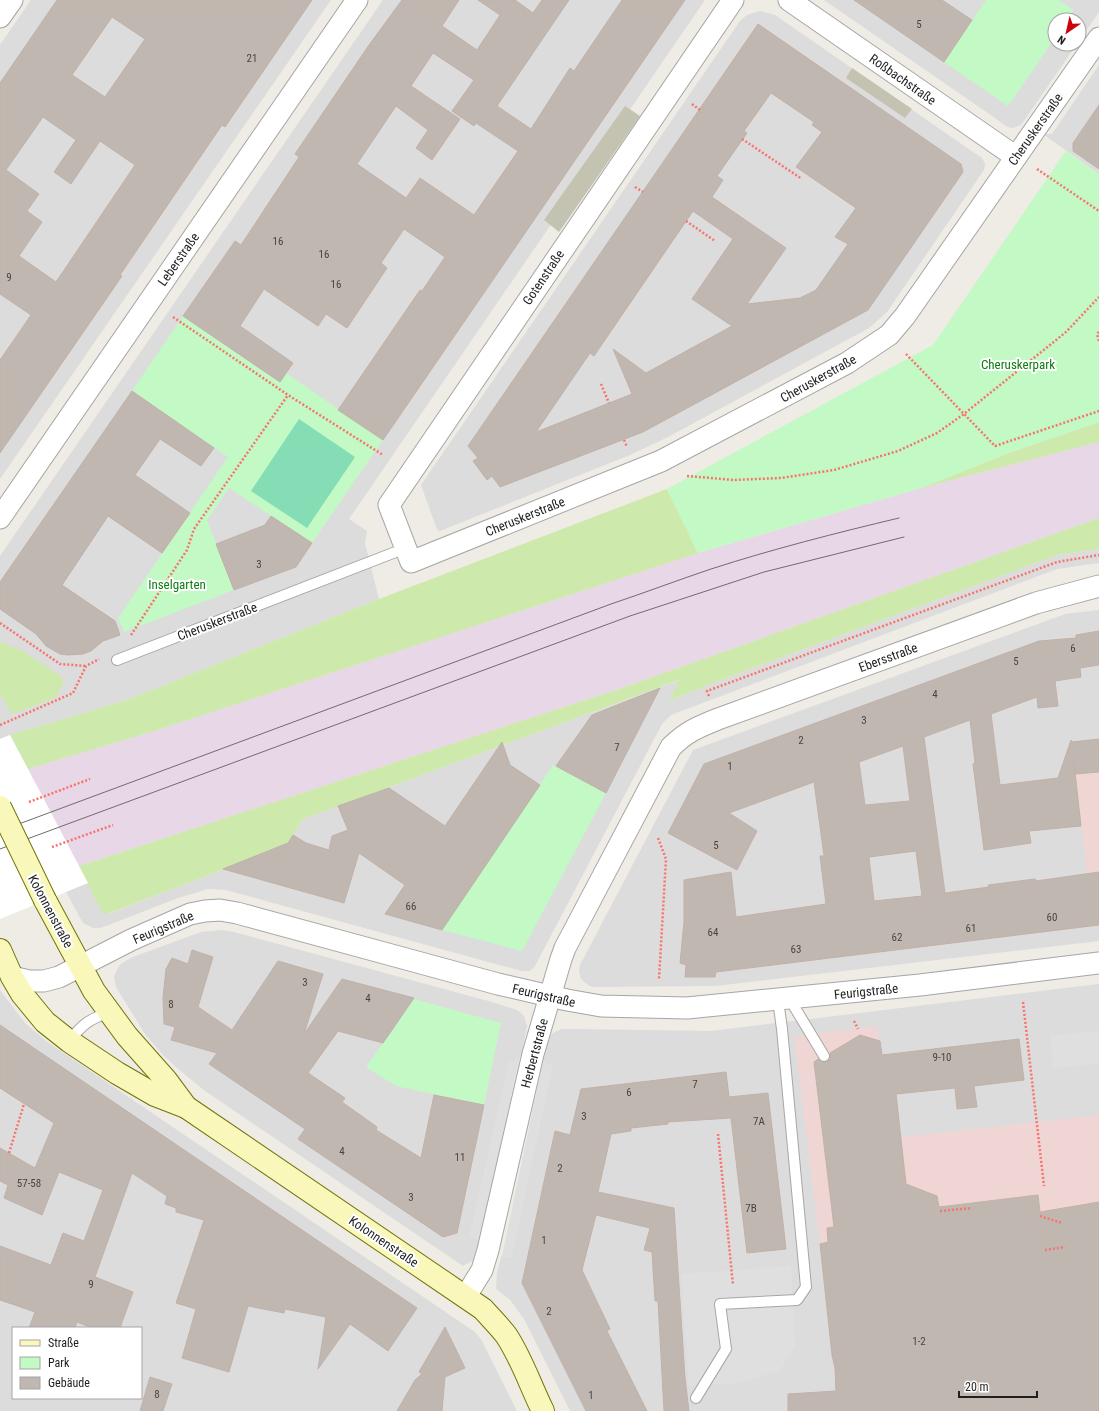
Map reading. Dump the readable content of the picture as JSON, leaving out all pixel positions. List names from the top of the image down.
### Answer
{
  "streets": {
    "main road": ["Kolonnenstraße"],
    "street": [
      "Roßbachstraße",
      "Cheruskerstraße",
      "Leberstraße",
      "Gotenstraße",
      "Ebersstraße",
      "Feurigstraße",
      "Herbertstraße"
    ]
  },
  "crossings": [
    ["Roßbachstraße", "Cheruskerstraße"],
    ["Cheruskerstraße", "Gotenstraße"],
    ["Ebersstraße", "Herbertstraße"],
    ["Kolonnenstraße", "Feurigstraße"],
    ["Kolonnenstraße", "Herbertstraße"],
    ["Feurigstraße", "Herbertstraße"]
  ],
  "parks": ["Cheruskerpark", "Inselgarten"],
  "house_numbers": [
    "5",
    "21",
    "16",
    "16",
    "9",
    "16",
    "3",
    "6",
    "5",
    "4",
    "3",
    "2",
    "7",
    "1",
    "5",
    "66",
    "60",
    "61",
    "64",
    "62",
    "63",
    "3",
    "4",
    "8",
    "9-10",
    "7",
    "6",
    "3",
    "7A",
    "4",
    "11",
    "2",
    "57-58",
    "3",
    "7B",
    "1",
    "9",
    "2",
    "1-2",
    "8",
    "1"
  ],
  "legend": ["Straße", "Park", "Gebäude"],
  "scale_bar": "20 m",
  "north": "bottom left"
}
